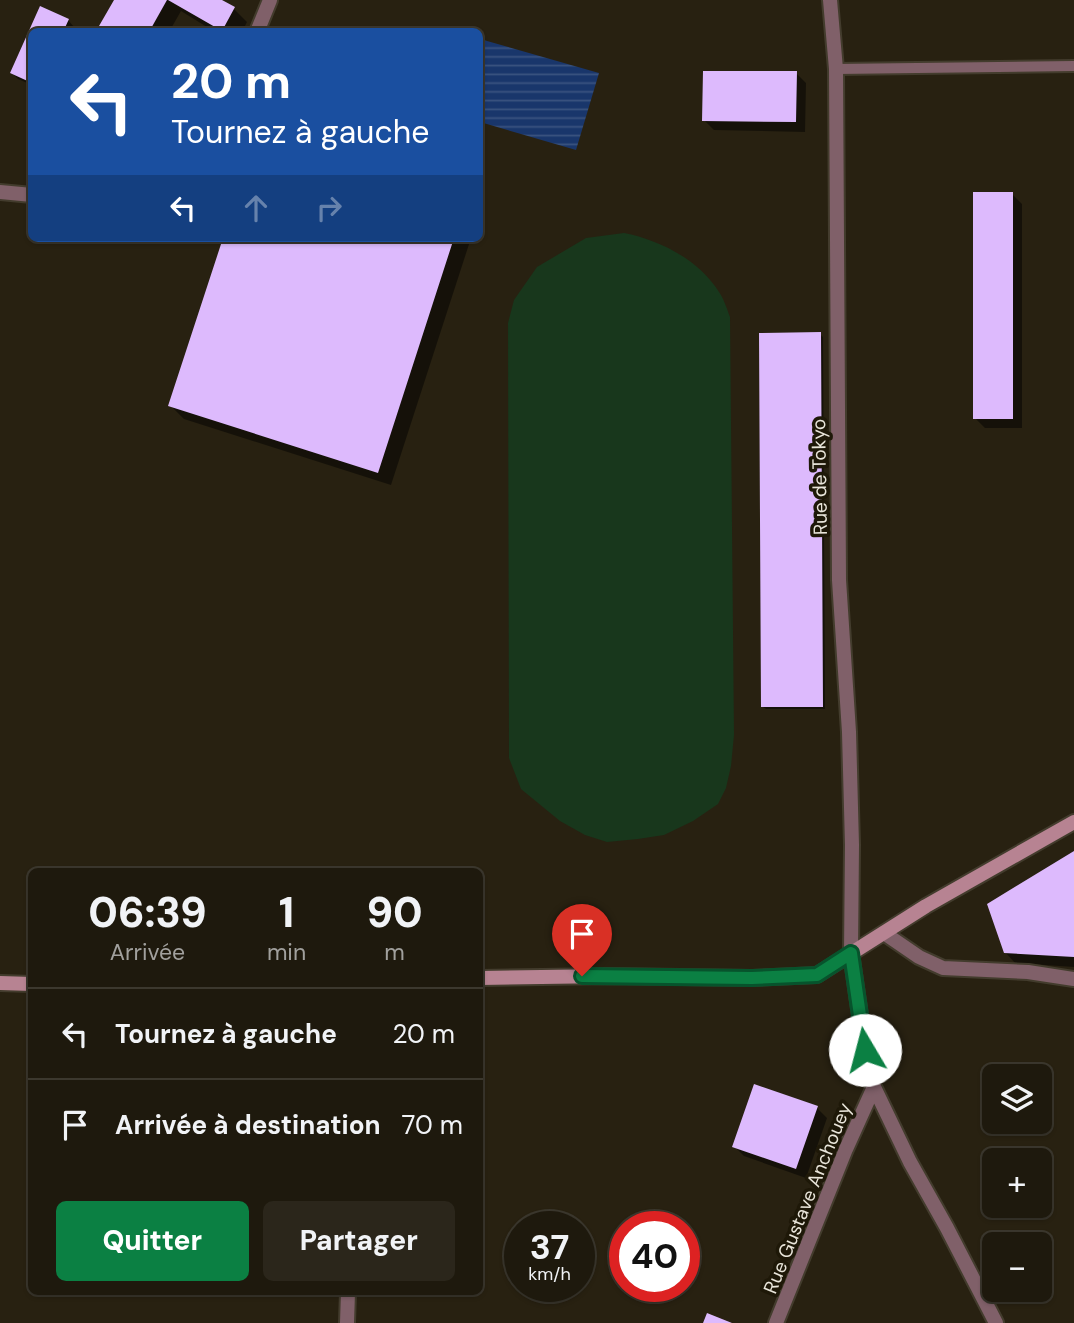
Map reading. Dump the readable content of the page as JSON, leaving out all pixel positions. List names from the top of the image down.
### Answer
{
  "streets": {
    "street": ["Rue de Tokyo", "Rue Gustave Anchouey"]
  },
  "crossings": [
    ["Rue de Tokyo", "Rue Gustave Anchouey"]
  ],
  "page": {
    "turn": ["20 m", "Tournez à gauche"],
    "eta": [
      "06:39",
      "Arrivée",
      "1",
      "min",
      "90",
      "m"
    ],
    "list": [
      {
        "name": "Tournez à gauche",
        "value": "20 m"
      },
      {
        "name": "Arrivée à destination",
        "value": "70 m"
      }
    ],
    "map_buttons": ["+", "−"],
    "buttons": ["Quitter", "Partager"],
    "speed": "37 km/h",
    "limit": "40"
  }
}
